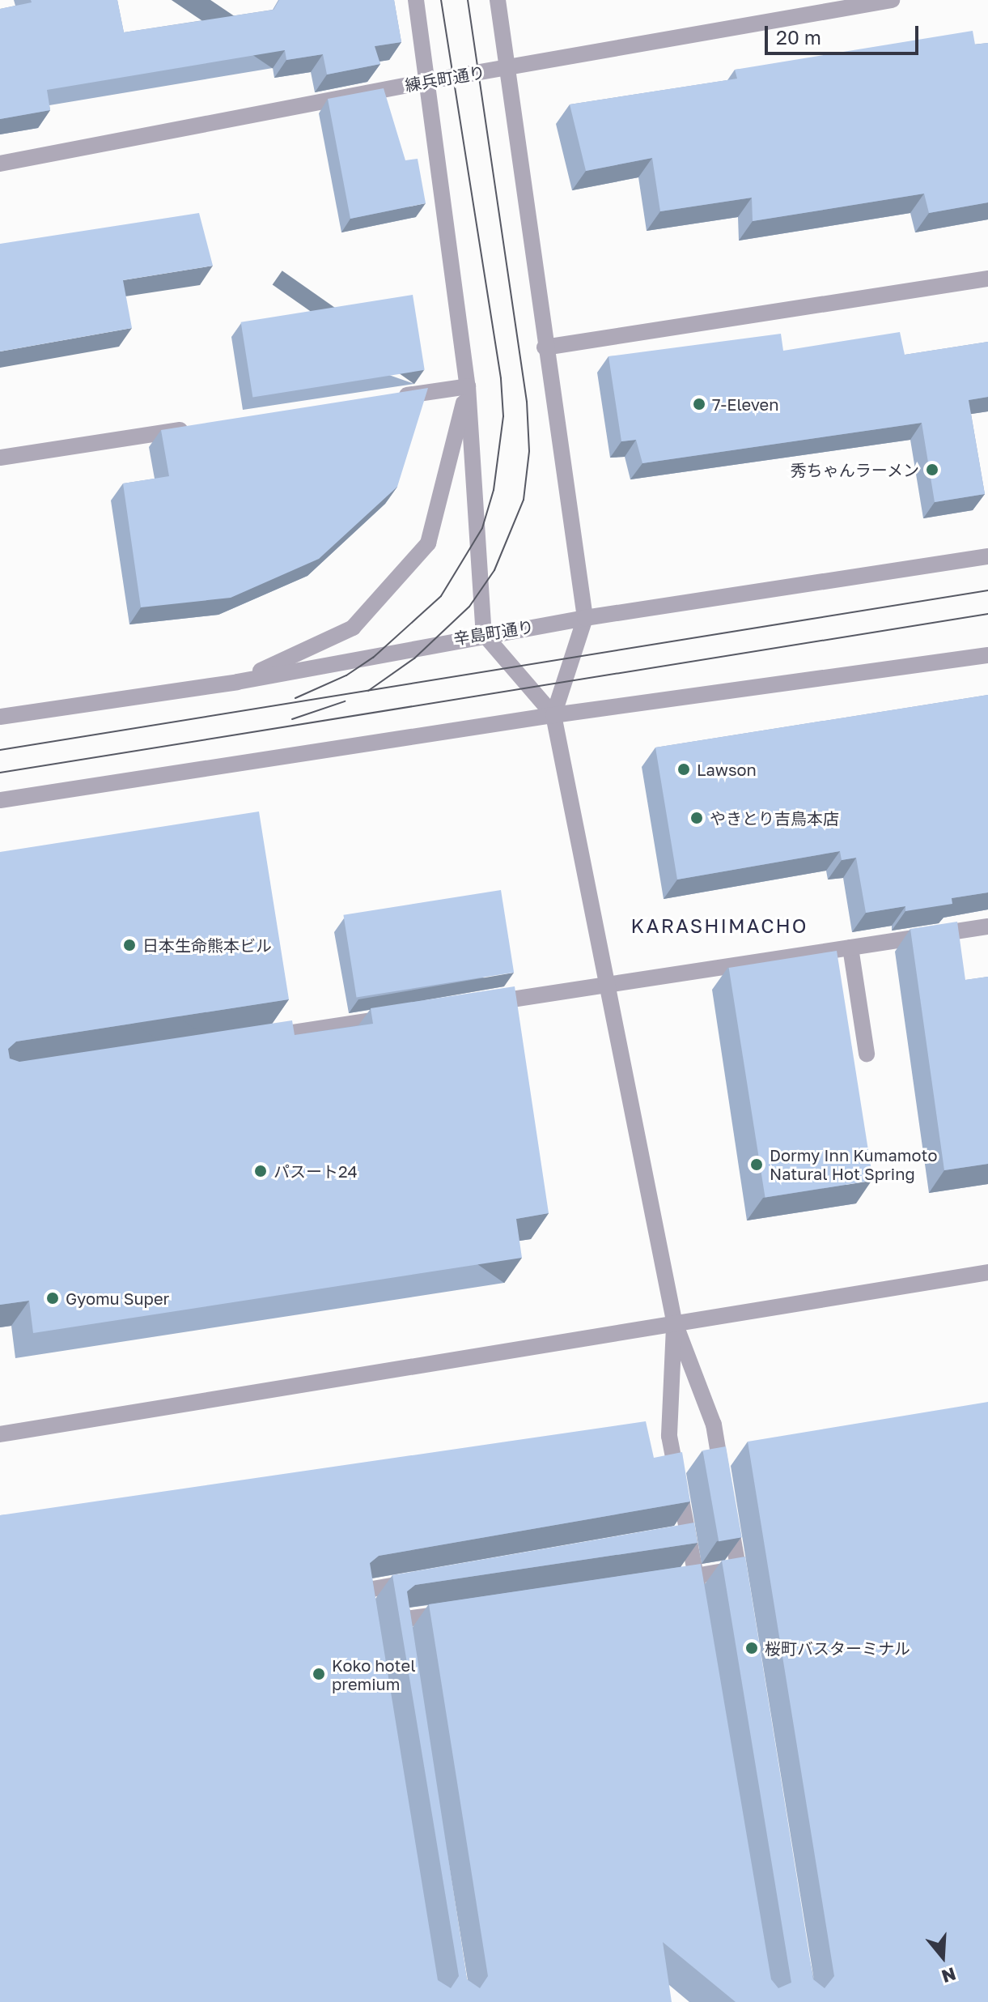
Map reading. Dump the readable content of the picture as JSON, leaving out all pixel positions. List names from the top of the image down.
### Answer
{
  "streets": {
    "street": ["練兵町通り", "辛島町通り"]
  },
  "districts": ["KARASHIMACHO"],
  "places": [
    "7-Eleven",
    "秀ちゃんラーメン",
    "Lawson",
    "やきとり吉鳥本店",
    "日本生命熊本ビル",
    "Dormy Inn Kumamoto Natural Hot Spring",
    "パスート24",
    "Gyomu Super",
    "桜町バスターミナル",
    "Koko hotel premium"
  ],
  "scale_bar": "20 m",
  "north": "bottom"
}
